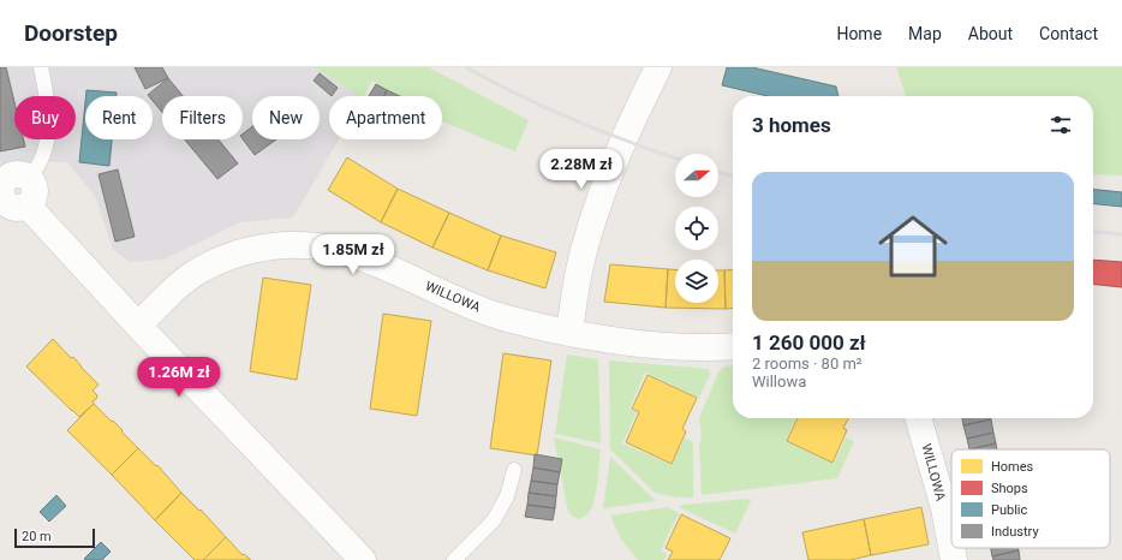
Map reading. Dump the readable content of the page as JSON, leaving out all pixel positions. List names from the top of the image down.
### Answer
{
  "streets": {
    "street": ["WILLOWA"]
  },
  "legend": [
    "Homes",
    "Shops",
    "Public",
    "Industry"
  ],
  "scale_bar": "20 m",
  "north": "right",
  "page": {
    "header": "Doorstep",
    "nav": [
      "Home",
      "Map",
      "About",
      "Contact"
    ],
    "chip": [
      "Buy",
      "Rent",
      "Filters",
      "New",
      "Apartment"
    ],
    "heading": "3 homes",
    "price": ["2.28M zł", "1.85M zł", "1.26M zł"],
    "list": [
      {
        "name": "1 260 000 zł",
        "note": "2 rooms · 80 m² · Willowa"
      }
    ],
    "scale": "20 m"
  }
}
